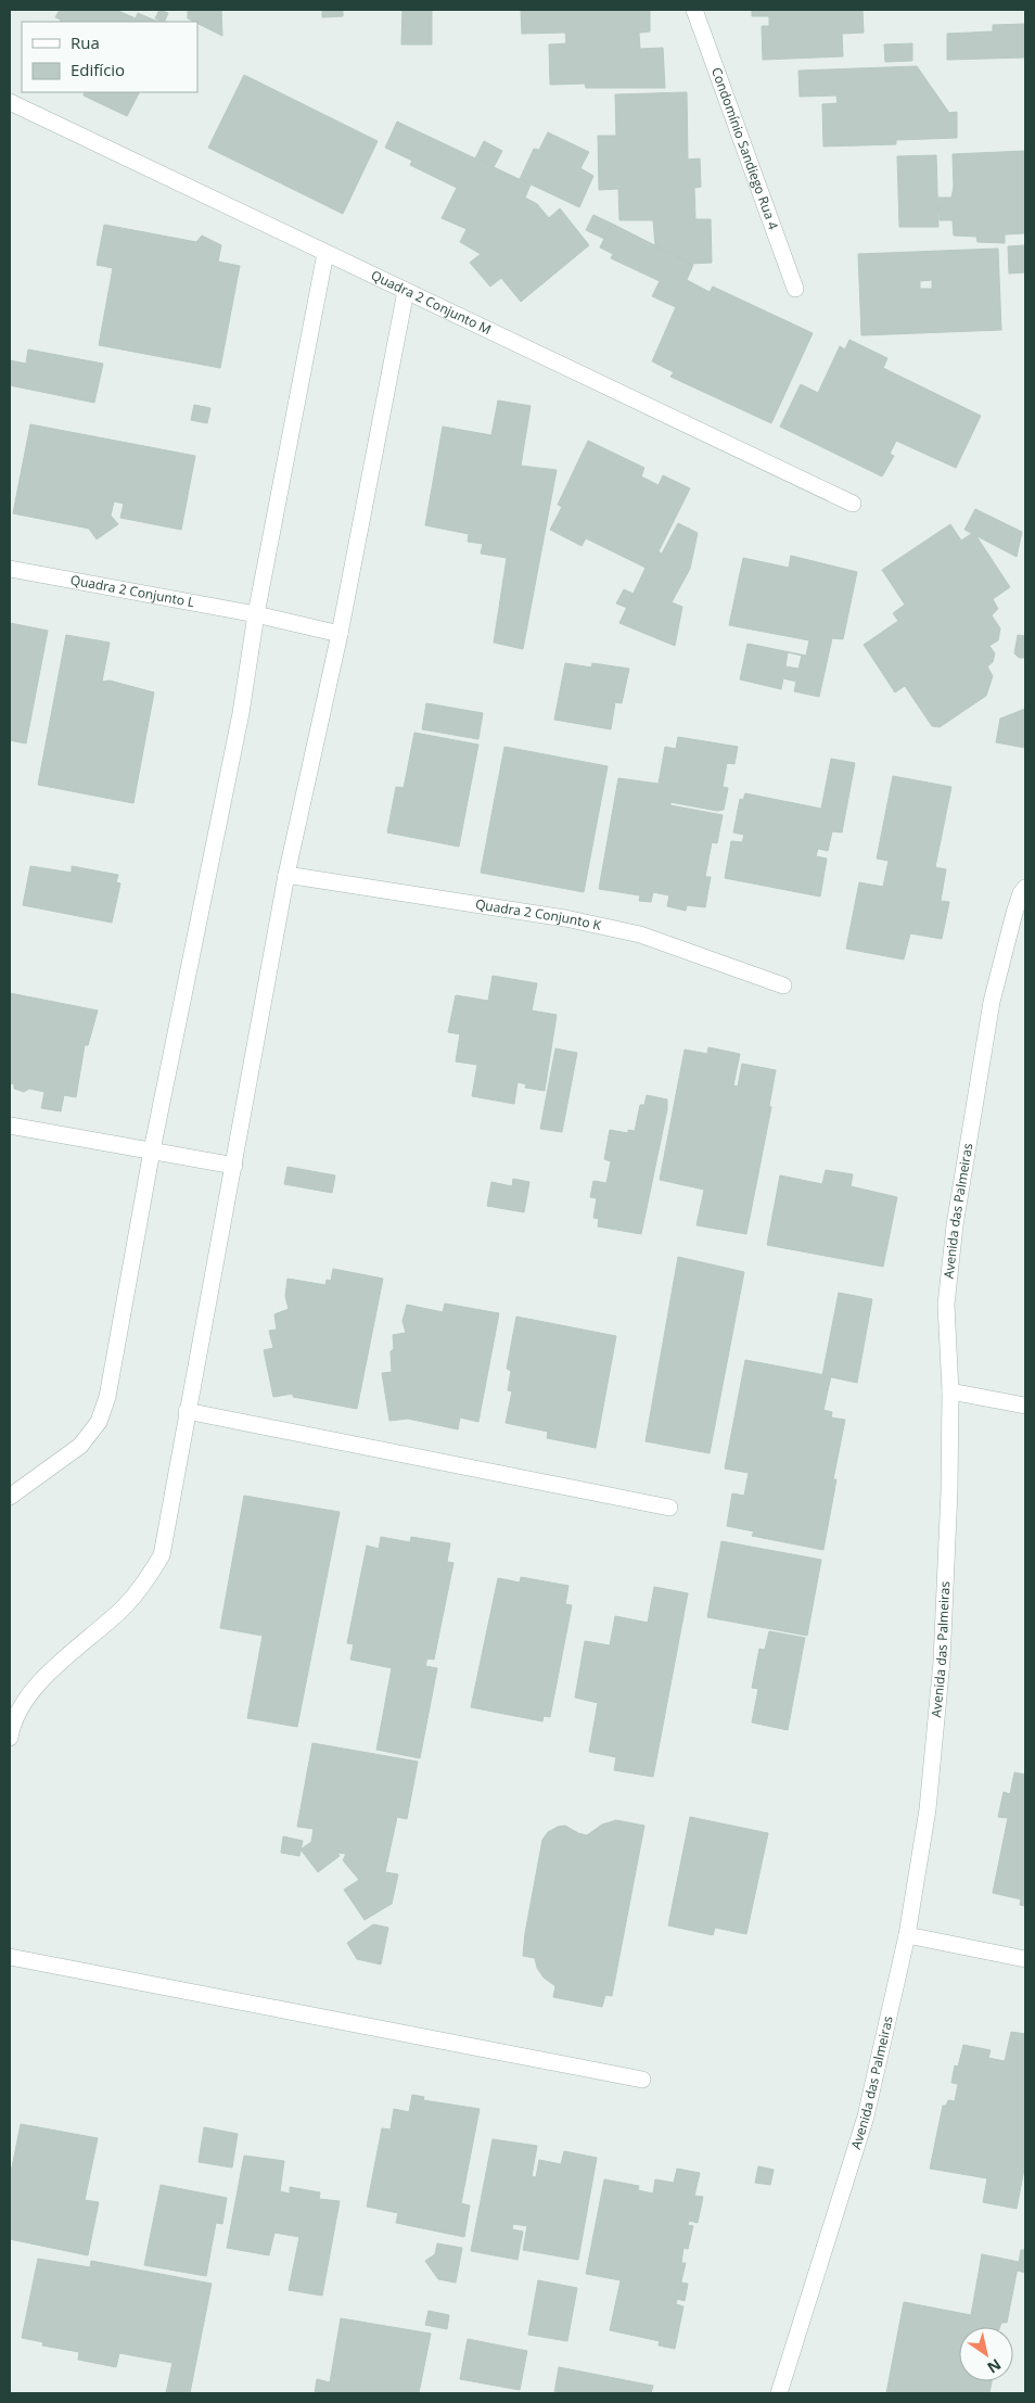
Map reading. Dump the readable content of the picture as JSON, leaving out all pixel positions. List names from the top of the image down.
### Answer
{
  "streets": {
    "street": [
      "Condomínio Sandiego Rua 4",
      "Quadra 2 Conjunto M",
      "Quadra 2 Conjunto L",
      "Quadra 2 Conjunto K",
      "Avenida das Palmeiras"
    ]
  },
  "legend": ["Rua", "Edifício"],
  "north": "bottom right"
}
